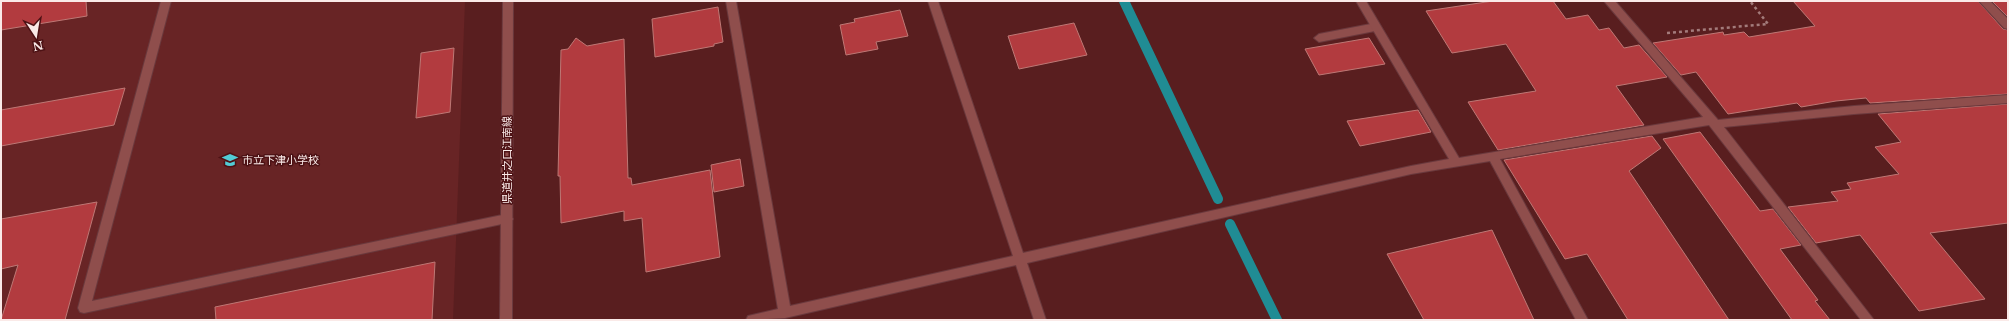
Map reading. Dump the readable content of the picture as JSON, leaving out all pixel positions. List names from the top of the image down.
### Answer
{
  "streets": {
    "street": ["県道井之口江南線"]
  },
  "places": {
    "school or university": ["市立下津小学校"]
  },
  "north": "bottom"
}
